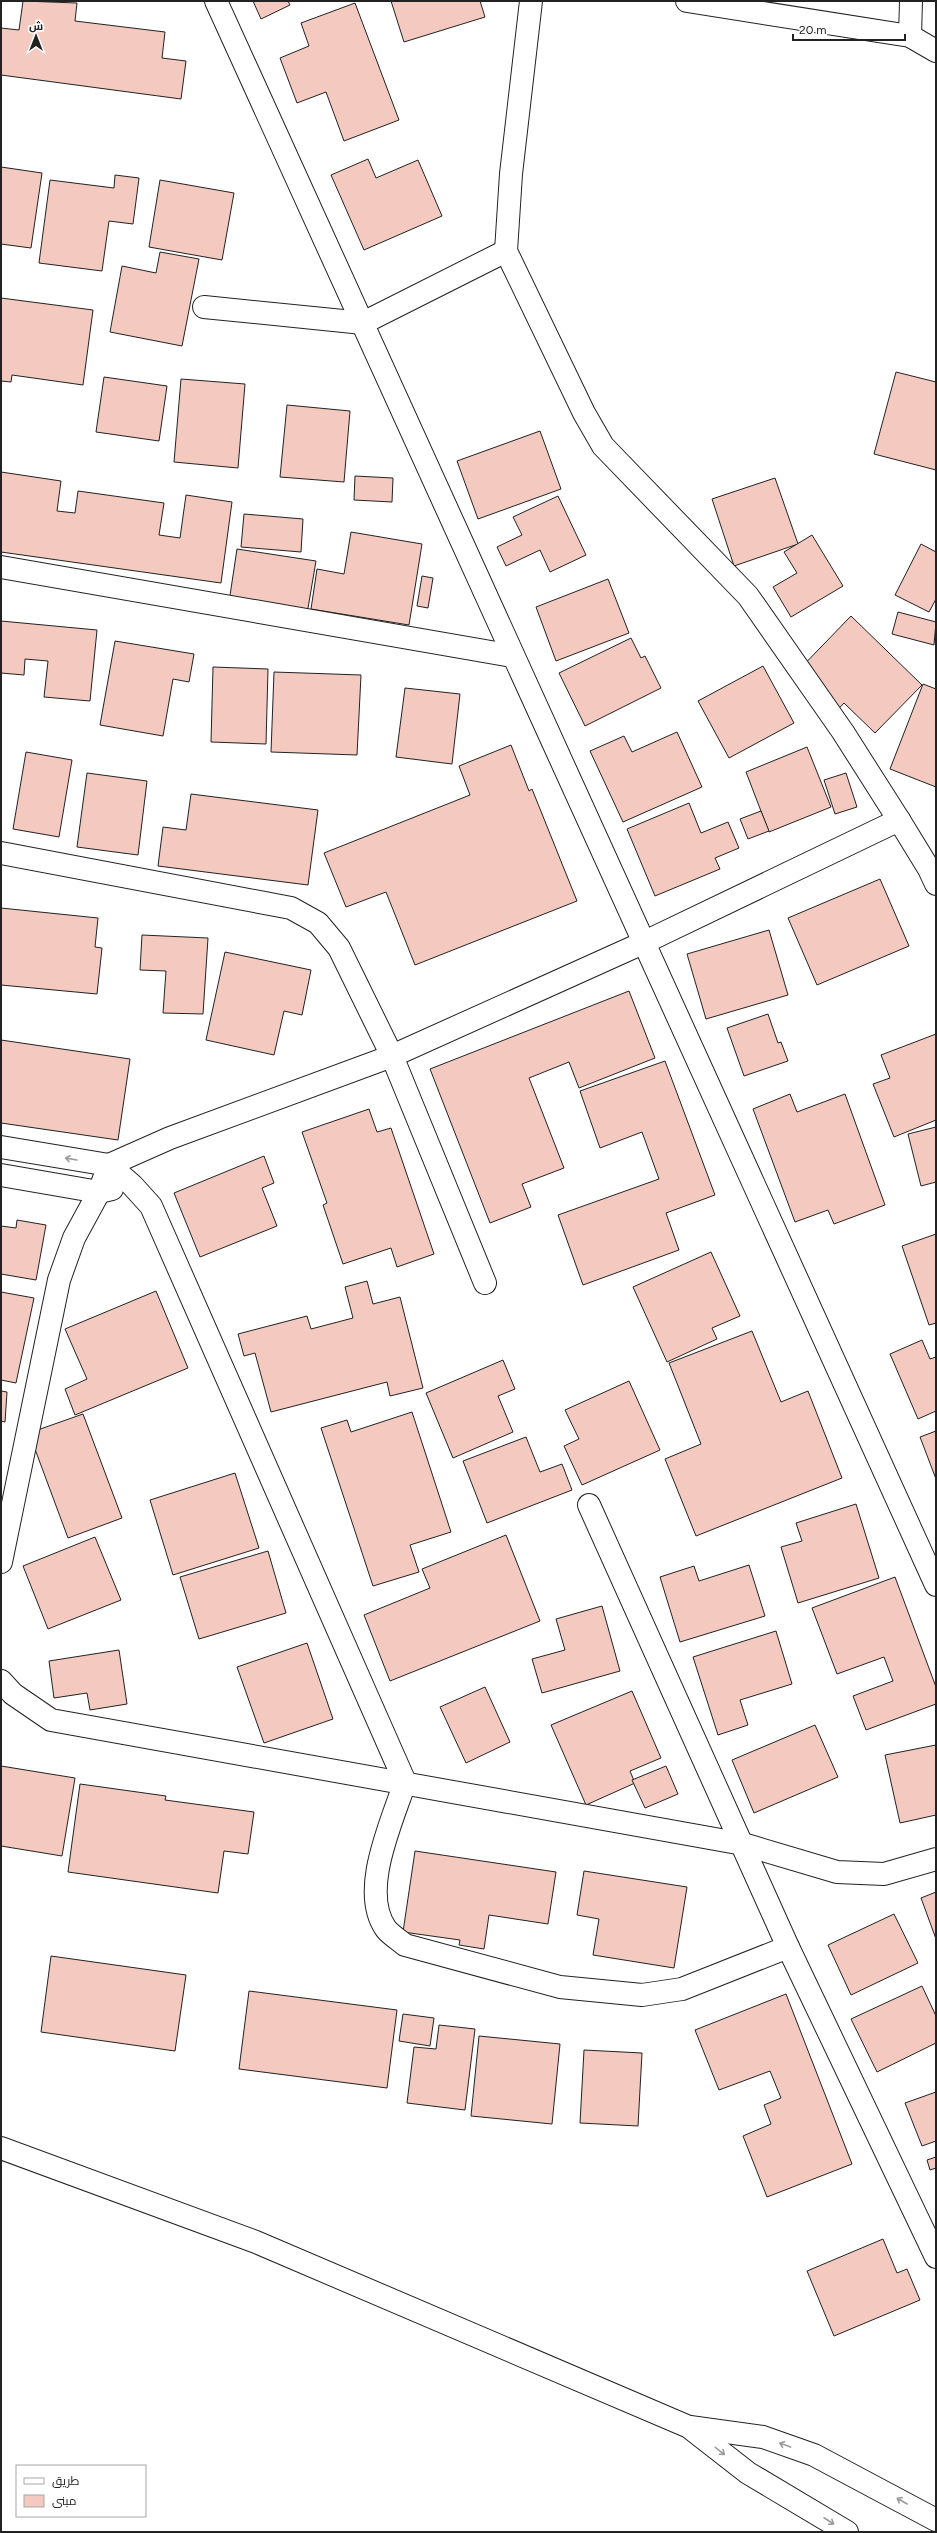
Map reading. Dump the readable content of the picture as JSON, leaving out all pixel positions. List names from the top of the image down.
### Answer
{
  "legend": ["طريق", "مبنى"],
  "scale_bar": "20 m",
  "north": "top"
}
